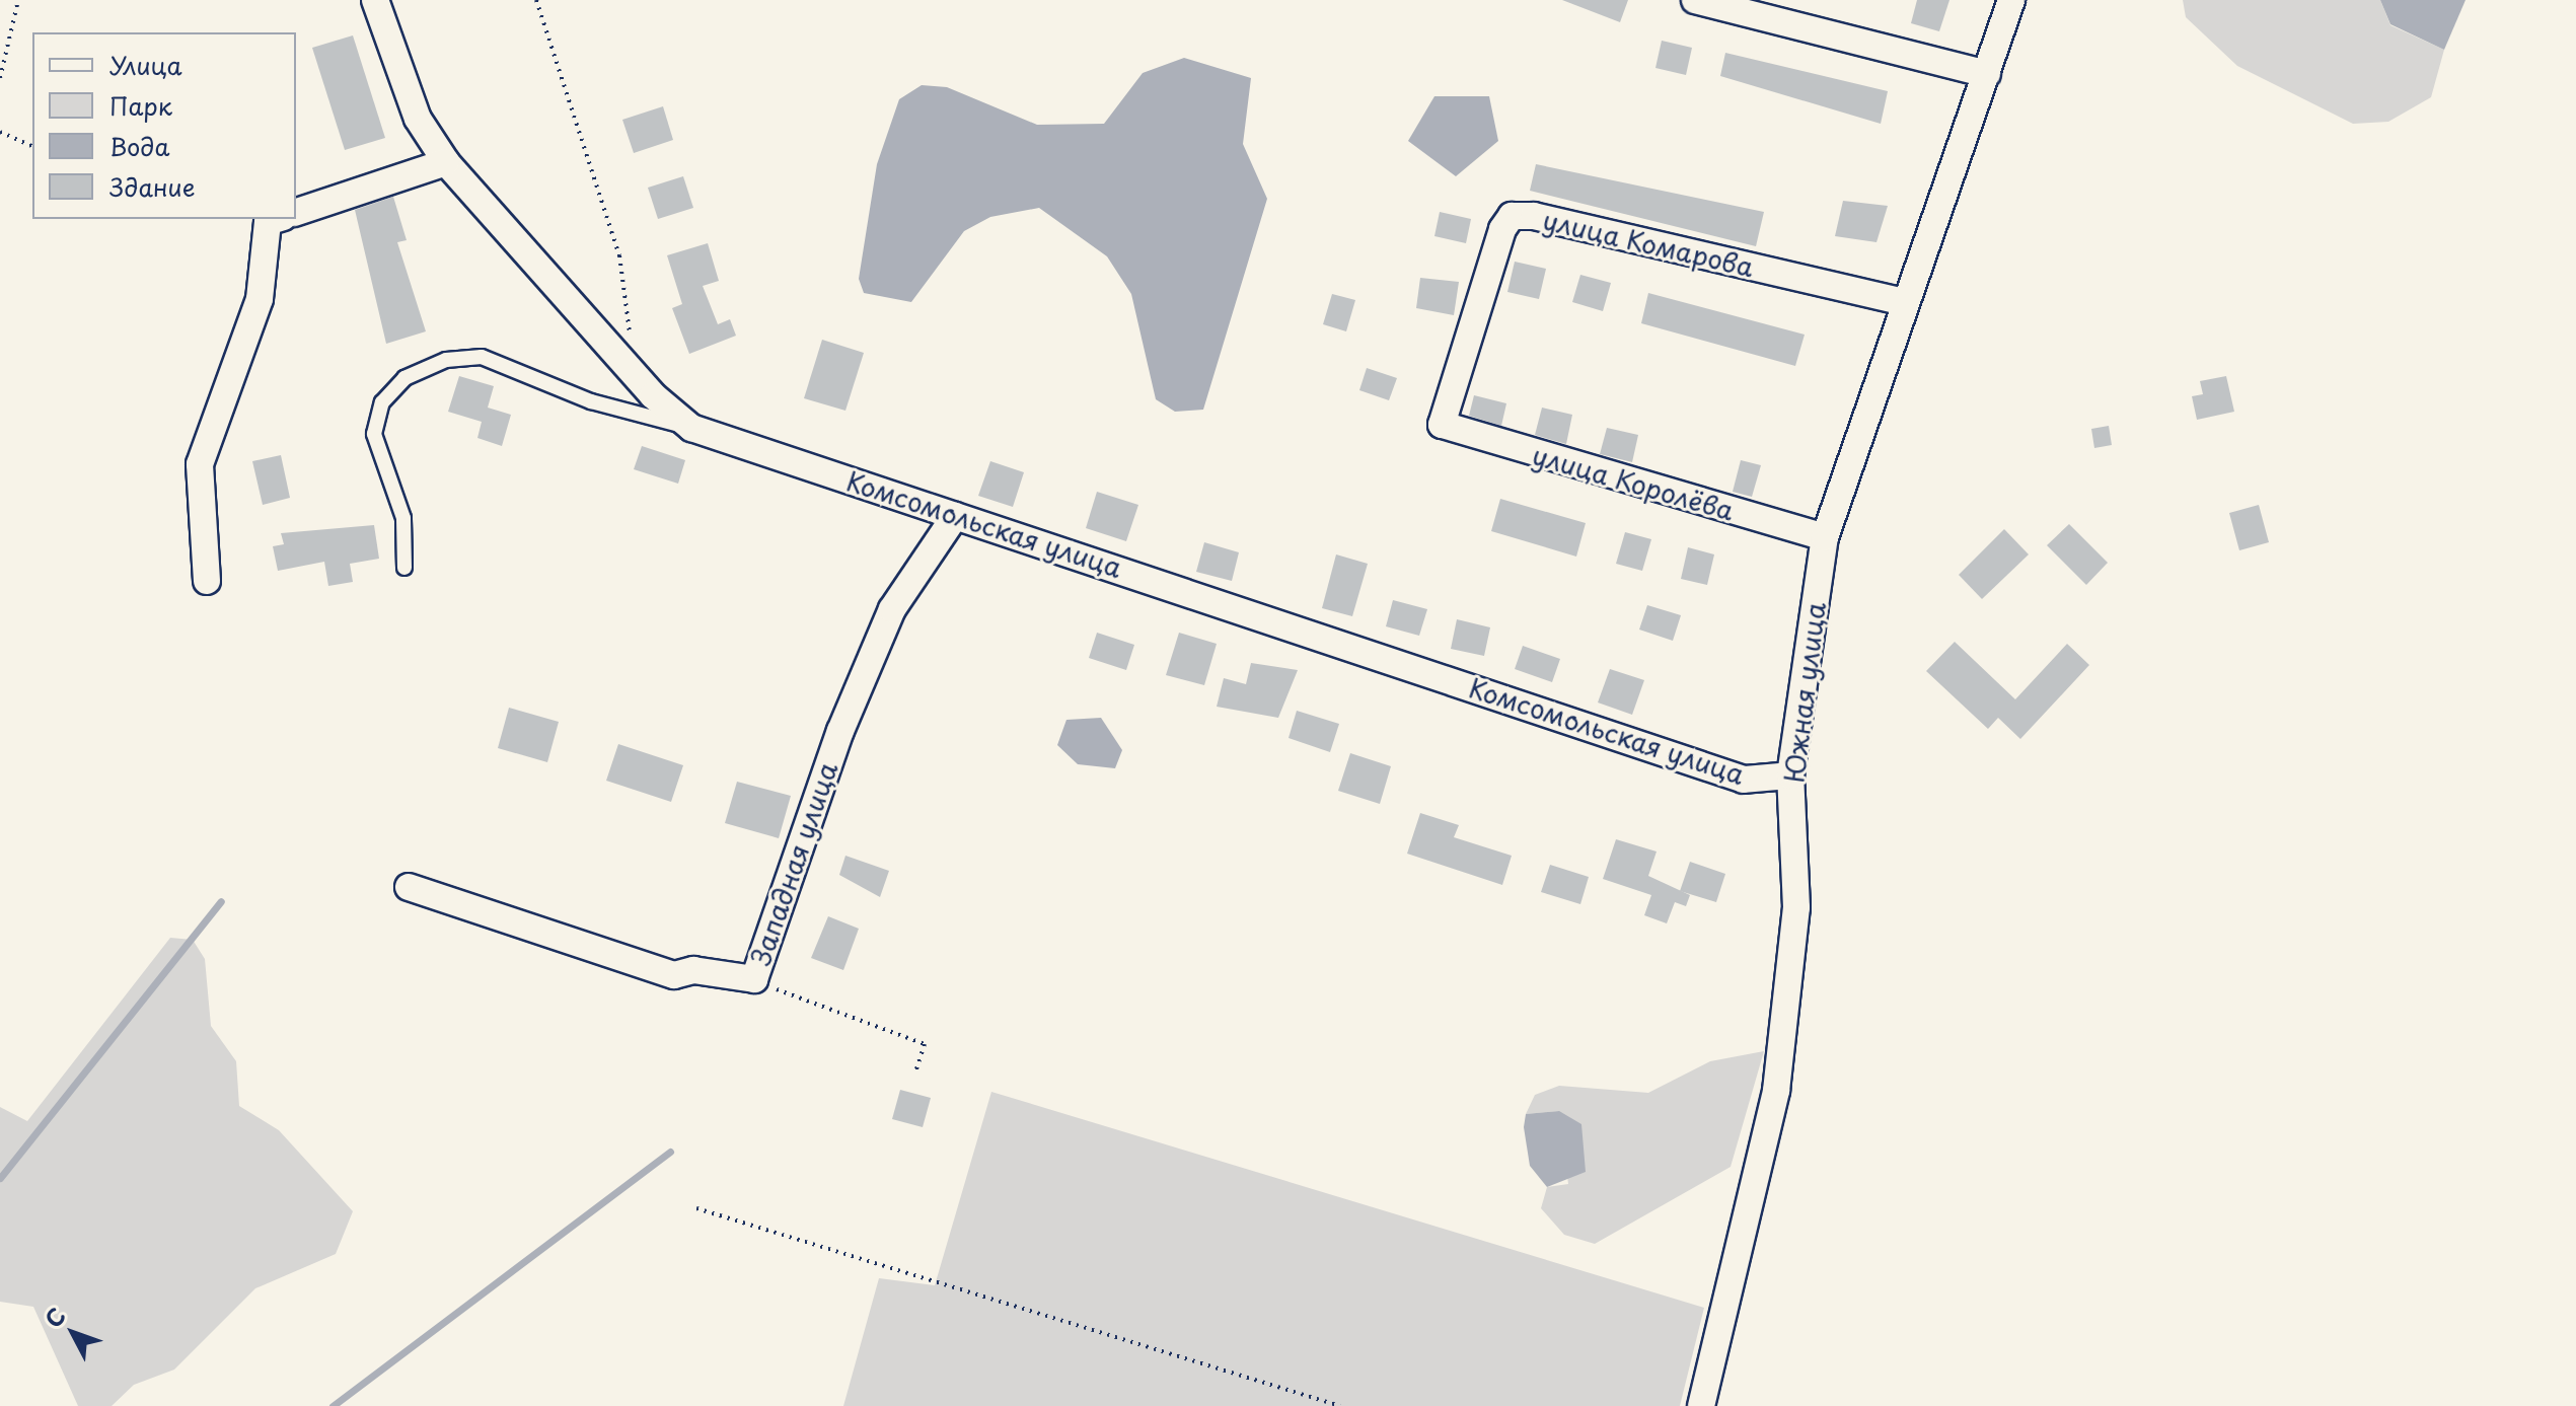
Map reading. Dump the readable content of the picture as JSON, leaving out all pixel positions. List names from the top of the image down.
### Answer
{
  "streets": {
    "street": [
      "улица Комарова",
      "улица Королёва",
      "Комсомольская улица",
      "Южная улица",
      "Западная улица"
    ]
  },
  "crossings": [
    ["улица Комарова", "улица Королёва"],
    ["улица Комарова", "Южная улица"],
    ["улица Королёва", "Южная улица"],
    ["Комсомольская улица", "Южная улица"],
    ["Комсомольская улица", "Западная улица"]
  ],
  "legend": [
    "Улица",
    "Парк",
    "Вода",
    "Здание"
  ],
  "north": "top left"
}
